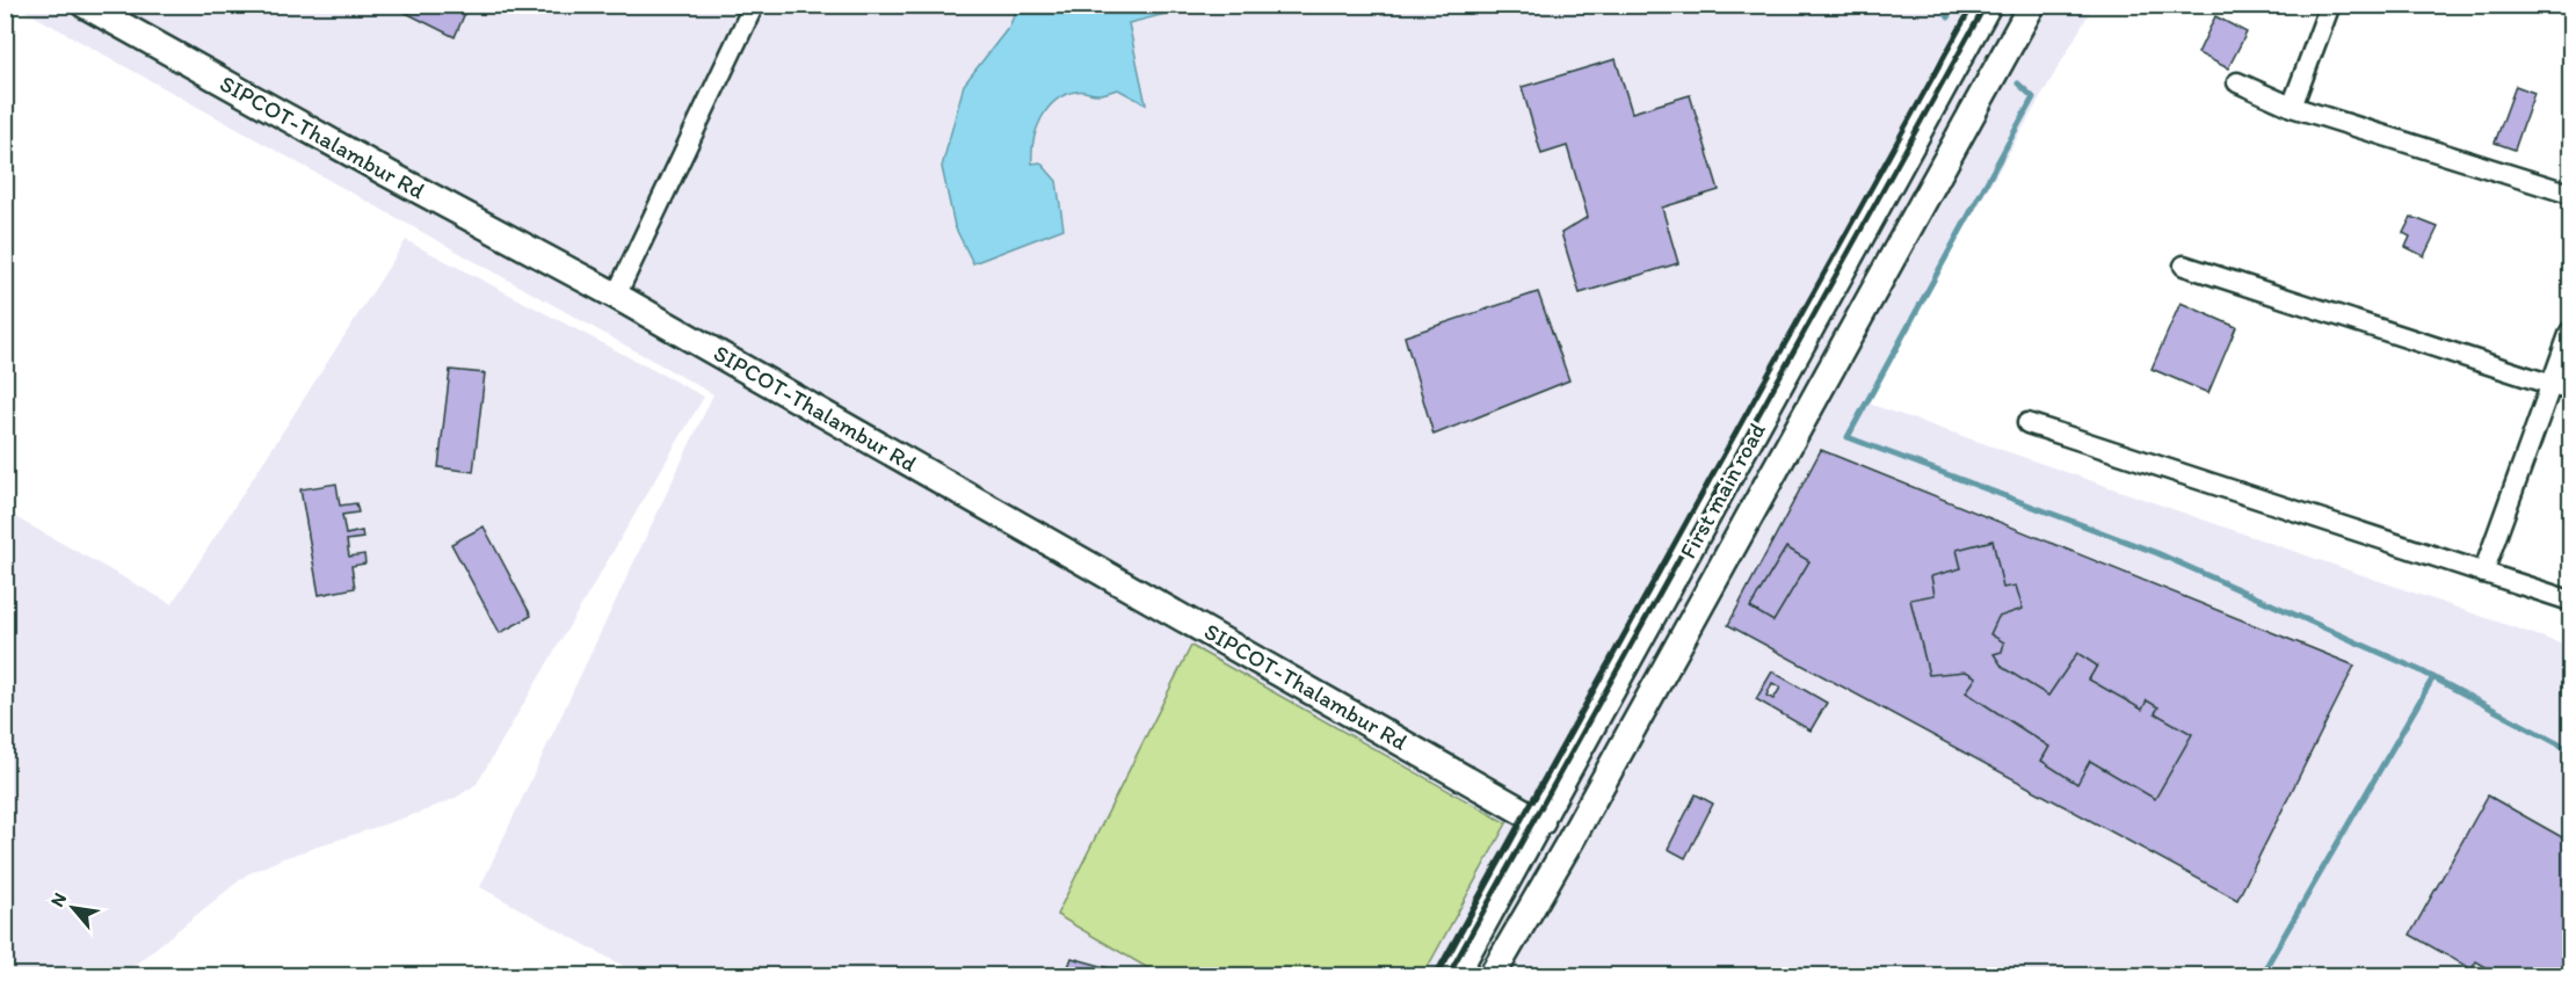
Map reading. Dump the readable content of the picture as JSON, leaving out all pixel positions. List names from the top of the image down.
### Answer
{
  "streets": {
    "street": ["SIPCOT-Thalambur Rd", "First main road"]
  },
  "crossings": [
    ["SIPCOT-Thalambur Rd", "First main road"]
  ],
  "north": "top left"
}
